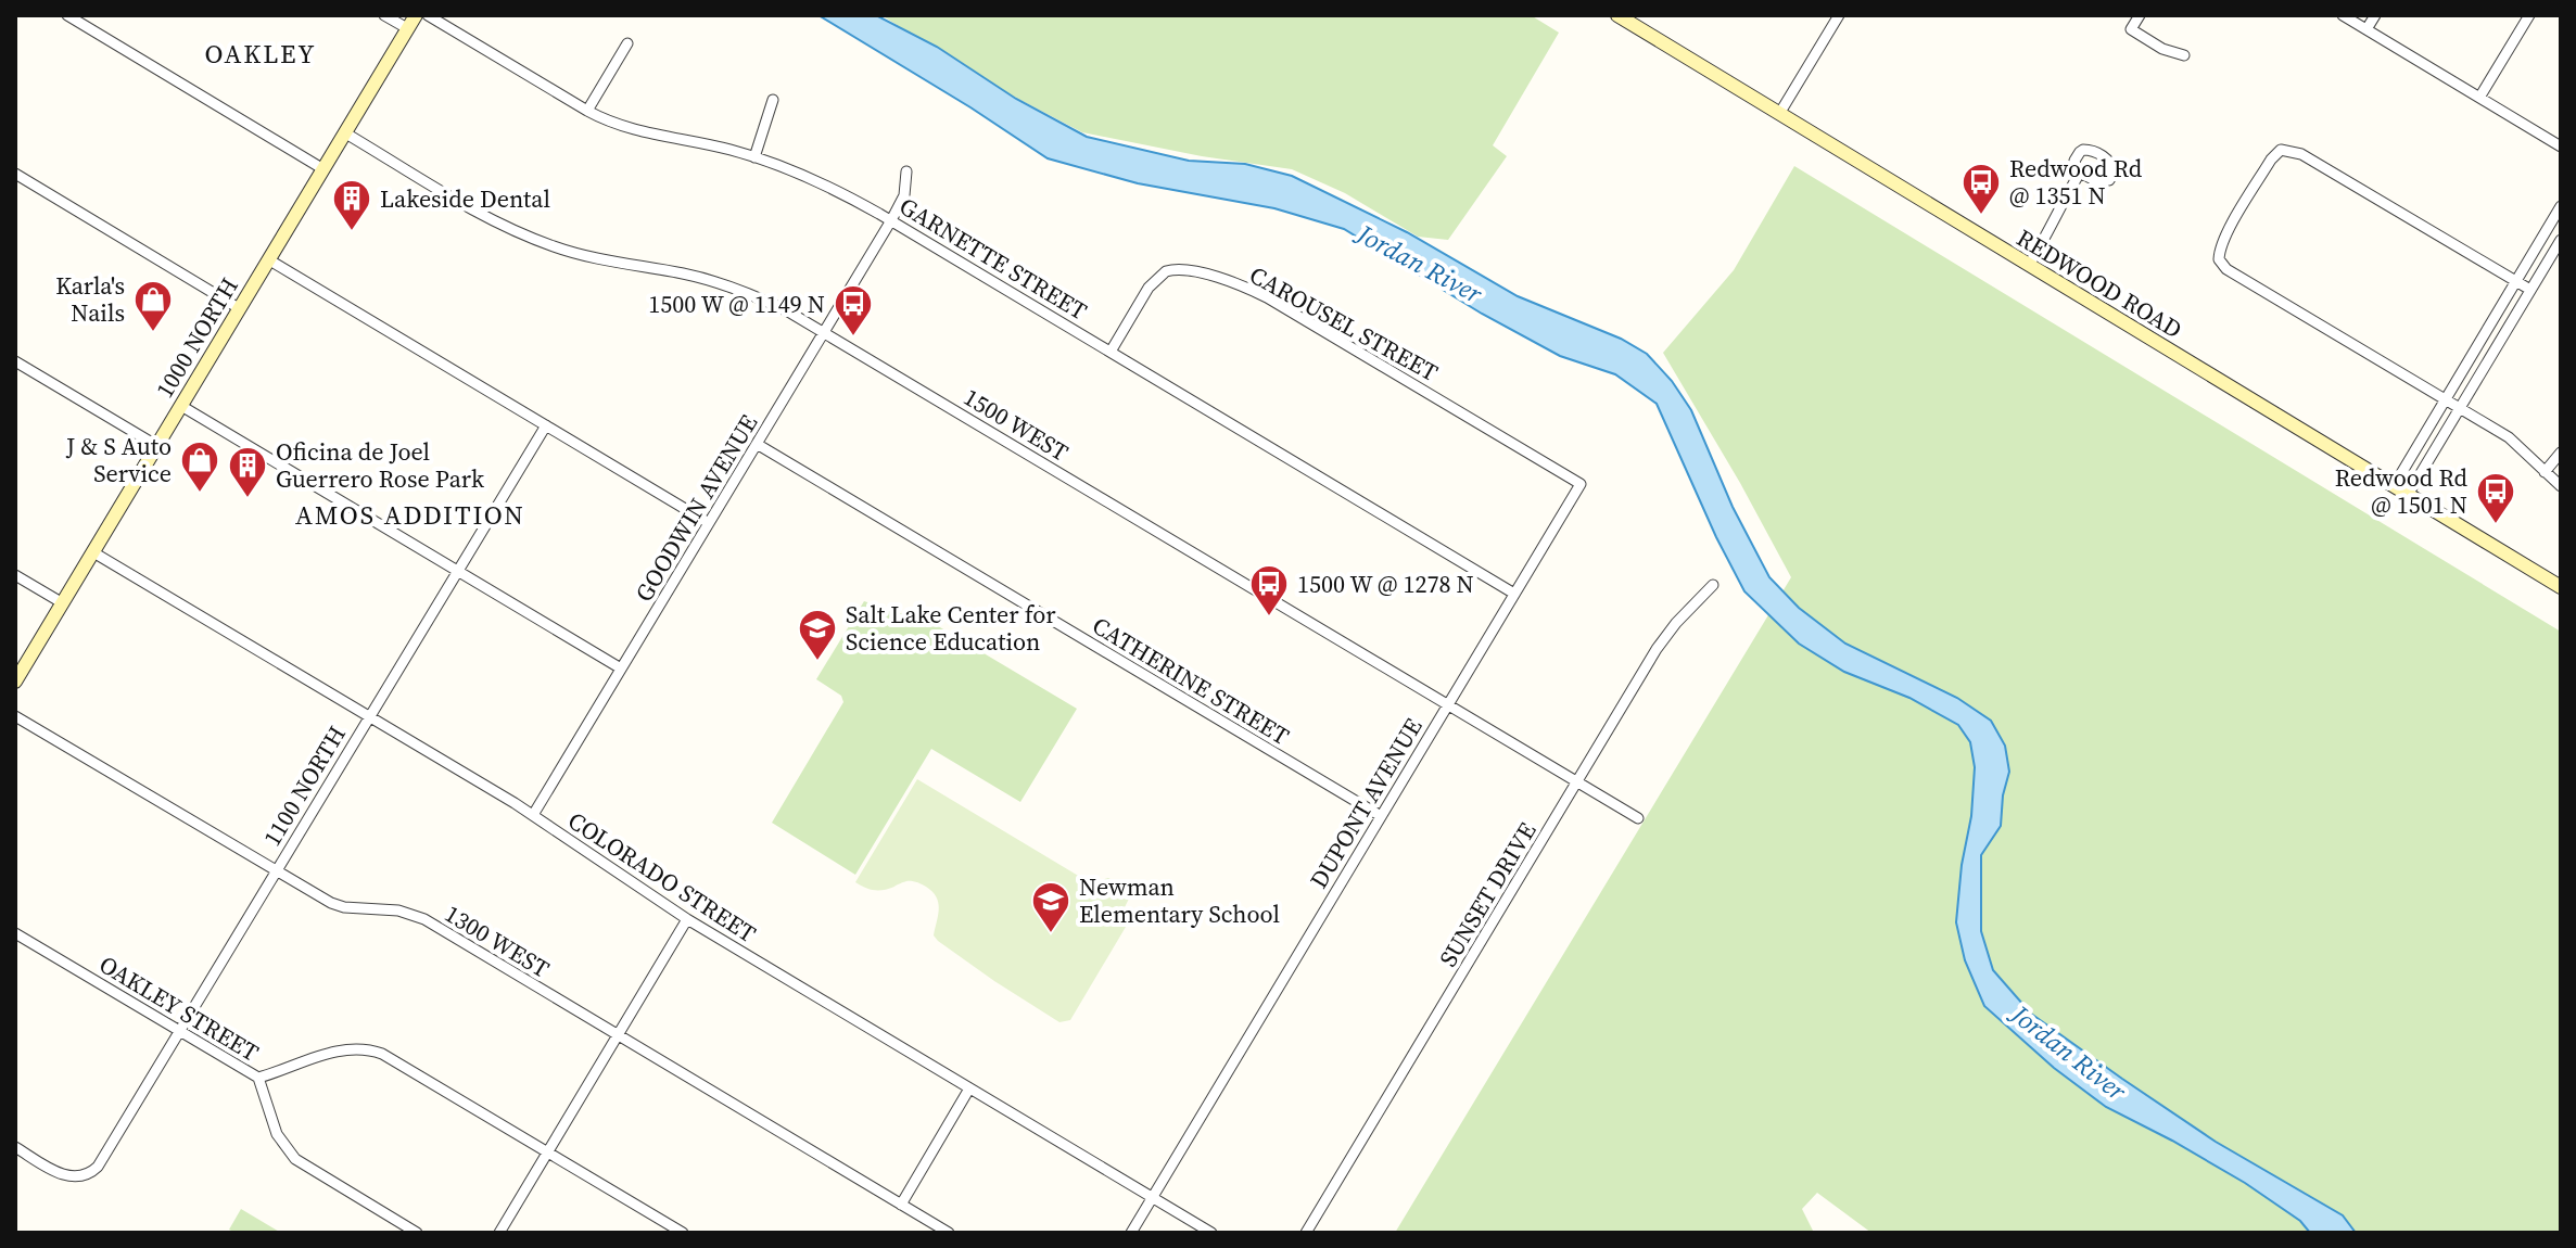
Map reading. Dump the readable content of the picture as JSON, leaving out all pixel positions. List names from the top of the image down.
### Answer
{
  "streets": {
    "main road": ["REDWOOD ROAD", "1000 NORTH"],
    "street": [
      "GARNETTE STREET",
      "CAROUSEL STREET",
      "1500 WEST",
      "GOODWIN AVENUE",
      "CATHERINE STREET",
      "1100 NORTH",
      "DUPONT AVENUE",
      "COLORADO STREET",
      "SUNSET DRIVE",
      "1300 WEST",
      "OAKLEY STREET"
    ]
  },
  "crossings": [
    ["GARNETTE STREET", "CAROUSEL STREET"],
    ["GARNETTE STREET", "GOODWIN AVENUE"],
    ["GARNETTE STREET", "DUPONT AVENUE"],
    ["CAROUSEL STREET", "DUPONT AVENUE"],
    ["1000 NORTH", "1500 WEST"],
    ["1000 NORTH", "COLORADO STREET"],
    ["1500 WEST", "GOODWIN AVENUE"],
    ["1500 WEST", "DUPONT AVENUE"],
    ["1500 WEST", "SUNSET DRIVE"],
    ["GOODWIN AVENUE", "CATHERINE STREET"],
    ["GOODWIN AVENUE", "COLORADO STREET"],
    ["CATHERINE STREET", "DUPONT AVENUE"],
    ["1100 NORTH", "COLORADO STREET"],
    ["1100 NORTH", "1300 WEST"],
    ["1100 NORTH", "OAKLEY STREET"],
    ["DUPONT AVENUE", "COLORADO STREET"]
  ],
  "districts": ["OAKLEY", "AMOS ADDITION"],
  "water": ["Jordan River"],
  "places": {
    "bus stop": [
      "Redwood Rd @ 1351 N",
      "1500 W @ 1149 N",
      "Redwood Rd @ 1501 N",
      "1500 W @ 1278 N"
    ],
    "building": ["Lakeside Dental", "Oficina de Joel Guerrero Rose Park"],
    "shop": ["Karla's Nails", "J & S Auto Service"],
    "school or university": ["Salt Lake Center for Science Education", "Newman Elementary School"]
  }
}
